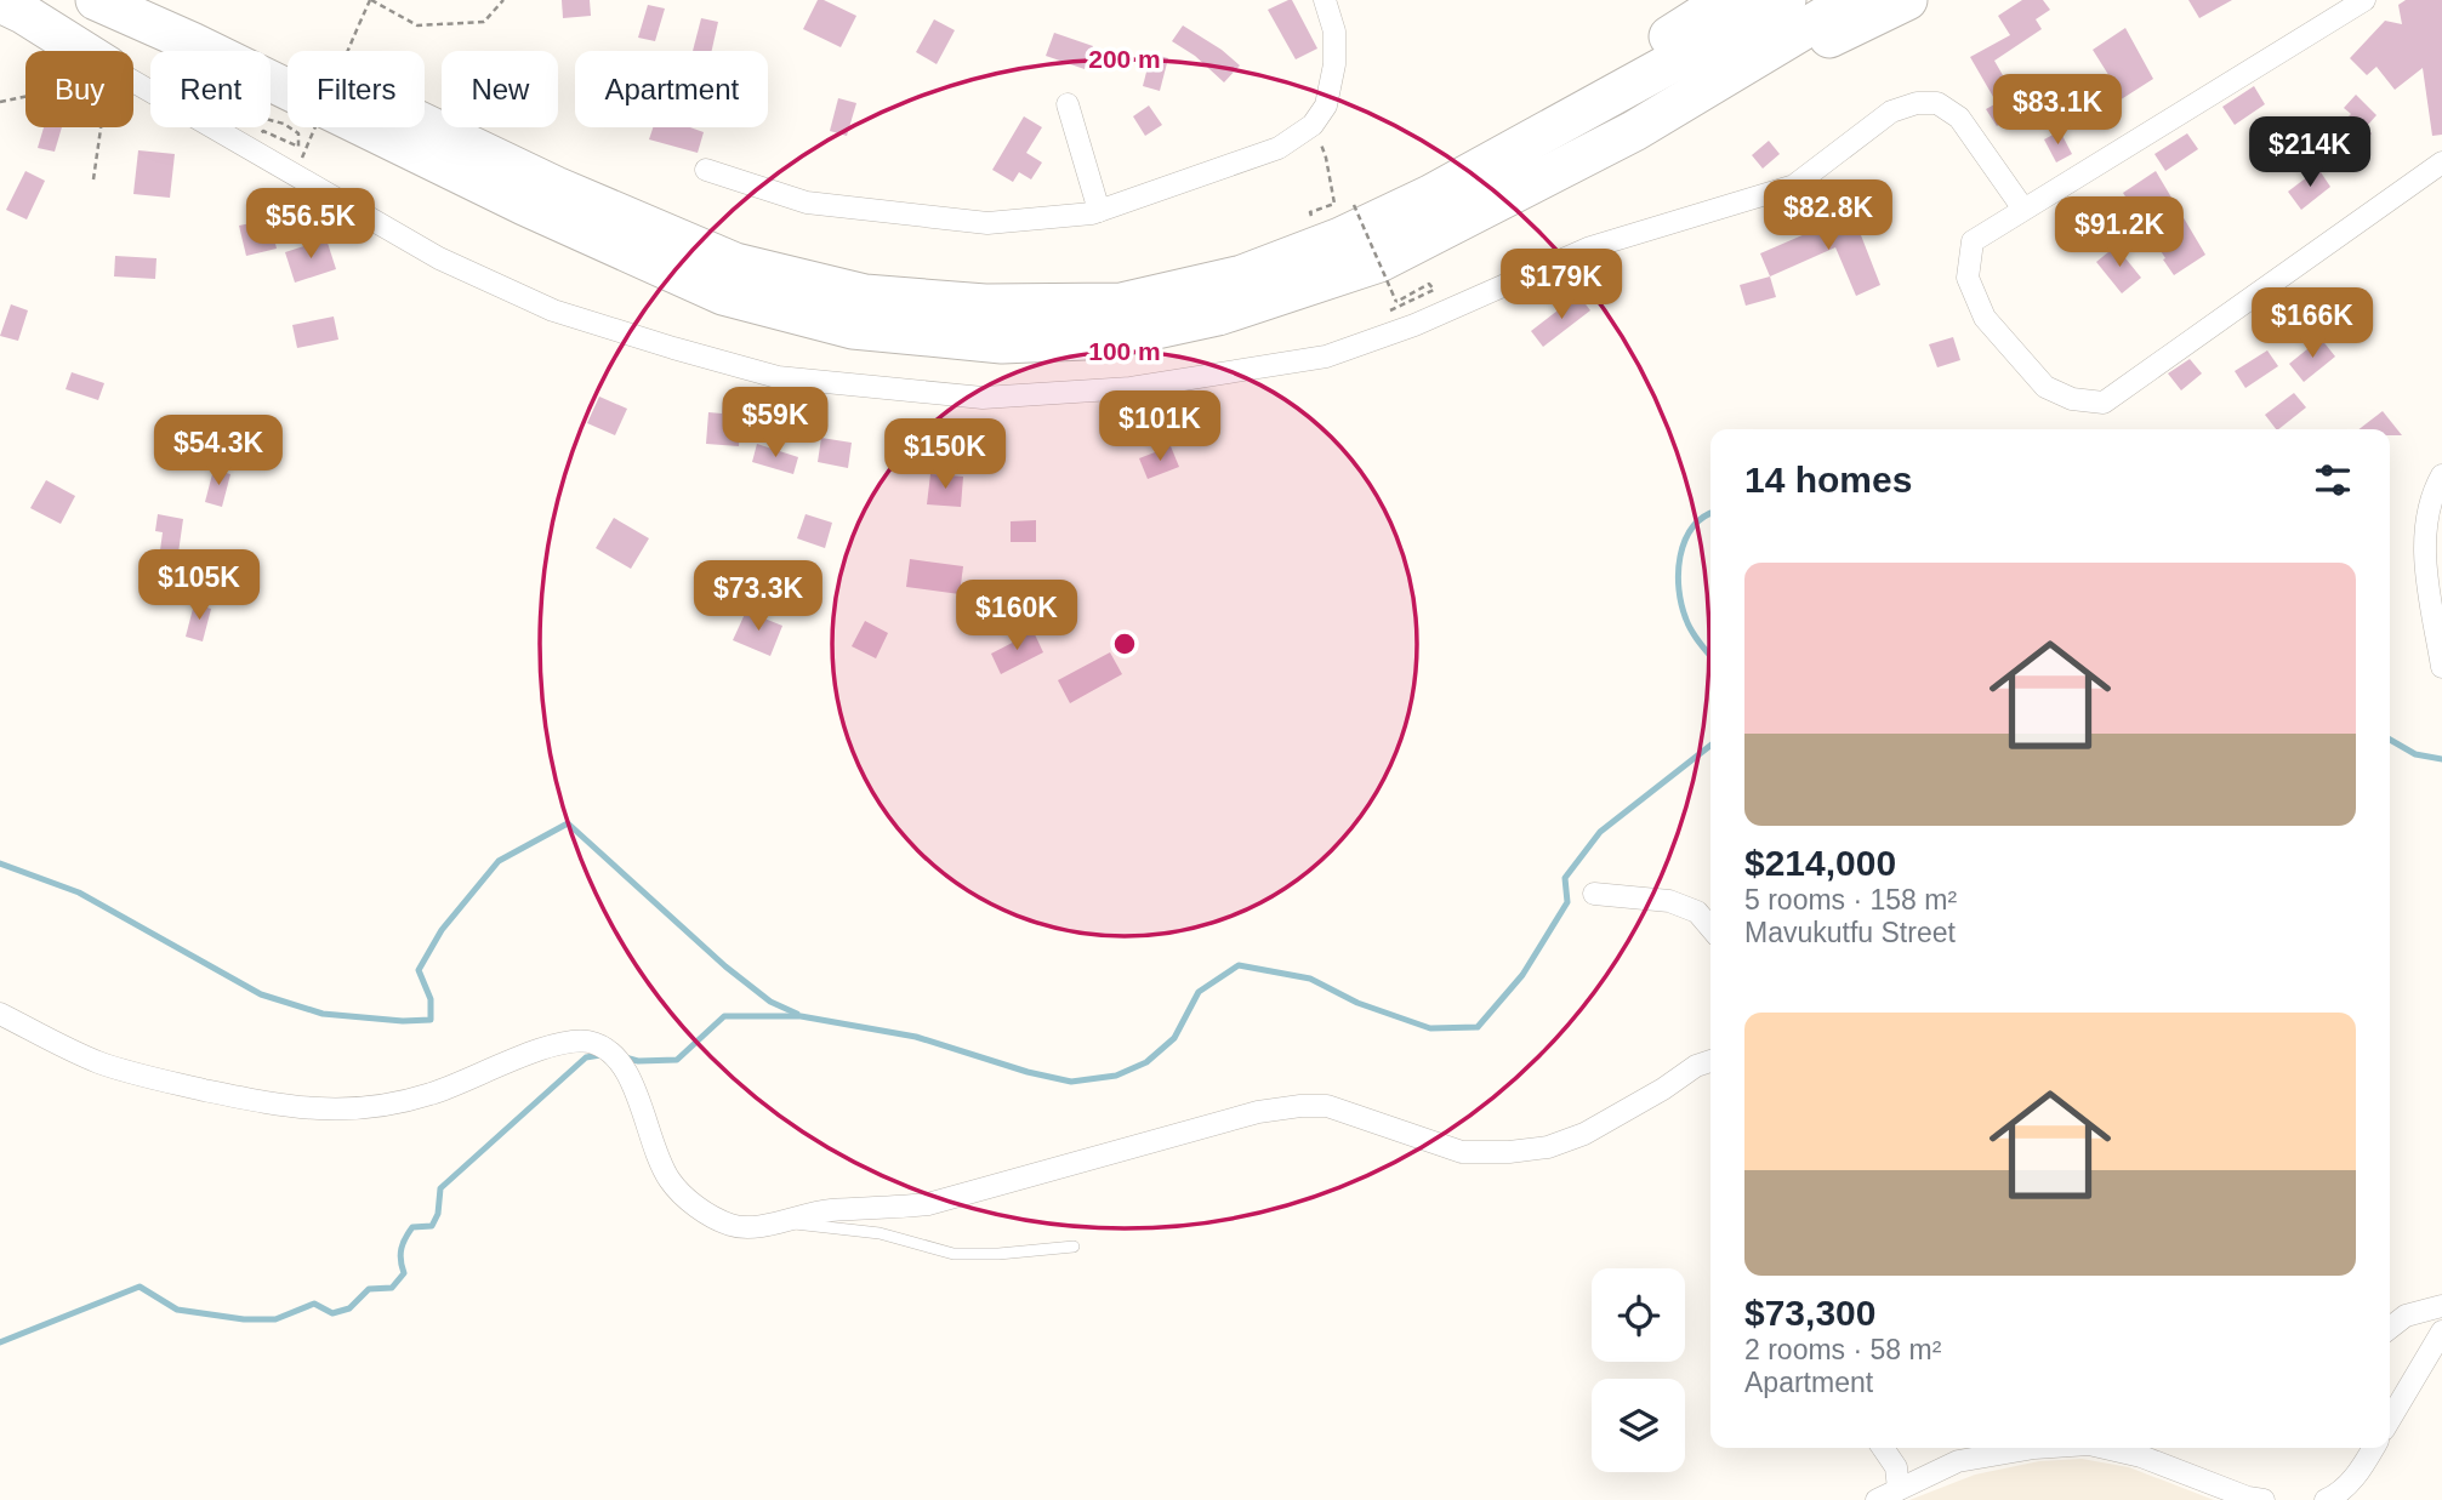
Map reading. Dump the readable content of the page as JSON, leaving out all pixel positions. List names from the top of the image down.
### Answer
{
  "page": {
    "chip": [
      "Buy",
      "Rent",
      "Filters",
      "New",
      "Apartment"
    ],
    "price": [
      "$83.1K",
      "$214K",
      "$82.8K",
      "$56.5K",
      "$91.2K",
      "$179K",
      "$166K",
      "$59K",
      "$101K",
      "$54.3K",
      "$150K",
      "$105K",
      "$73.3K",
      "$160K"
    ],
    "heading": "14 homes",
    "list": [
      {
        "name": "$214,000",
        "note": "5 rooms · 158 m² · Mavukutfu Street"
      },
      {
        "name": "$73,300",
        "note": "2 rooms · 58 m² · Apartment"
      }
    ]
  },
  "rings": ["200 m", "100 m"]
}
